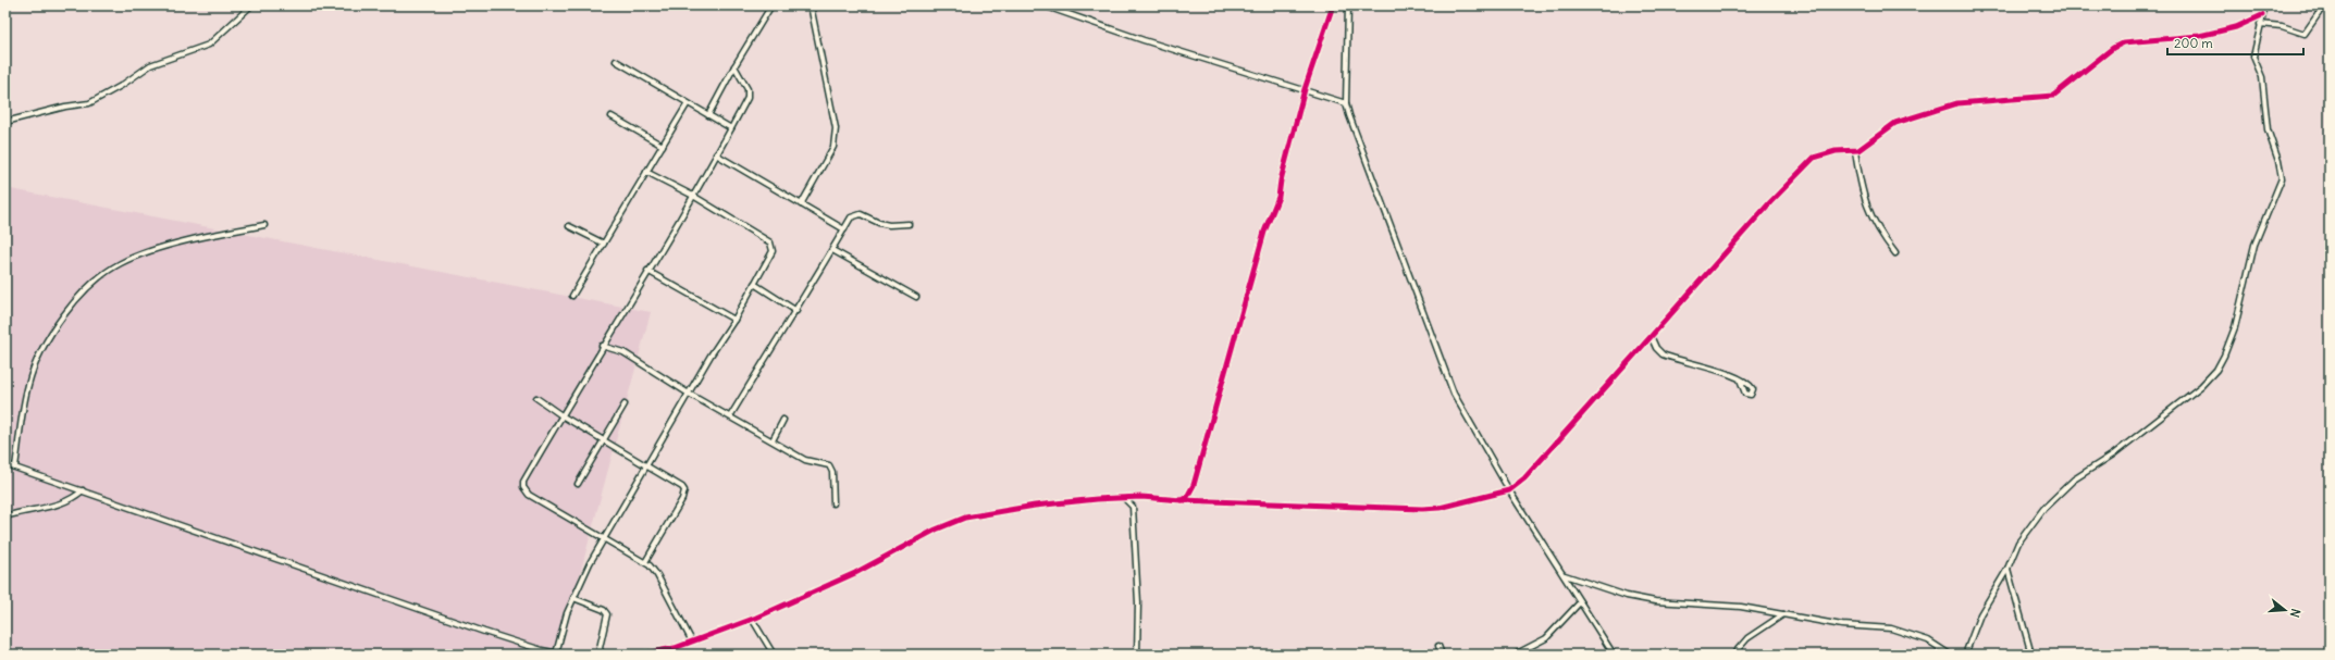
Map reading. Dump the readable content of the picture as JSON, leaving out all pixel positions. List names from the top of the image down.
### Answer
{
  "scale_bar": "200 m",
  "north": "right"
}
